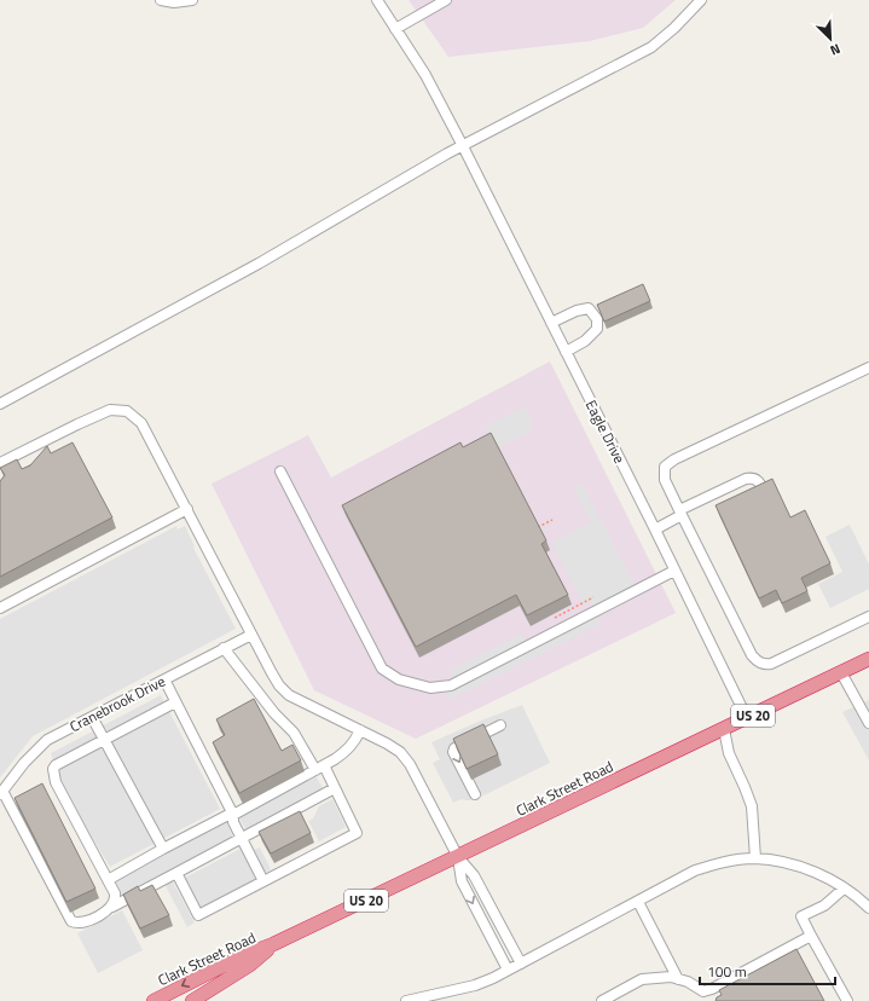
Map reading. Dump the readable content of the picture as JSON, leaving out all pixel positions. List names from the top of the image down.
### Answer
{
  "streets": {
    "highway": ["US 20", "Clark Street Road"],
    "street": ["Eagle Drive", "Cranebrook Drive"]
  },
  "crossings": [
    ["Eagle Drive", "Clark Street Road"]
  ],
  "scale_bar": "100 m",
  "north": "bottom right"
}
